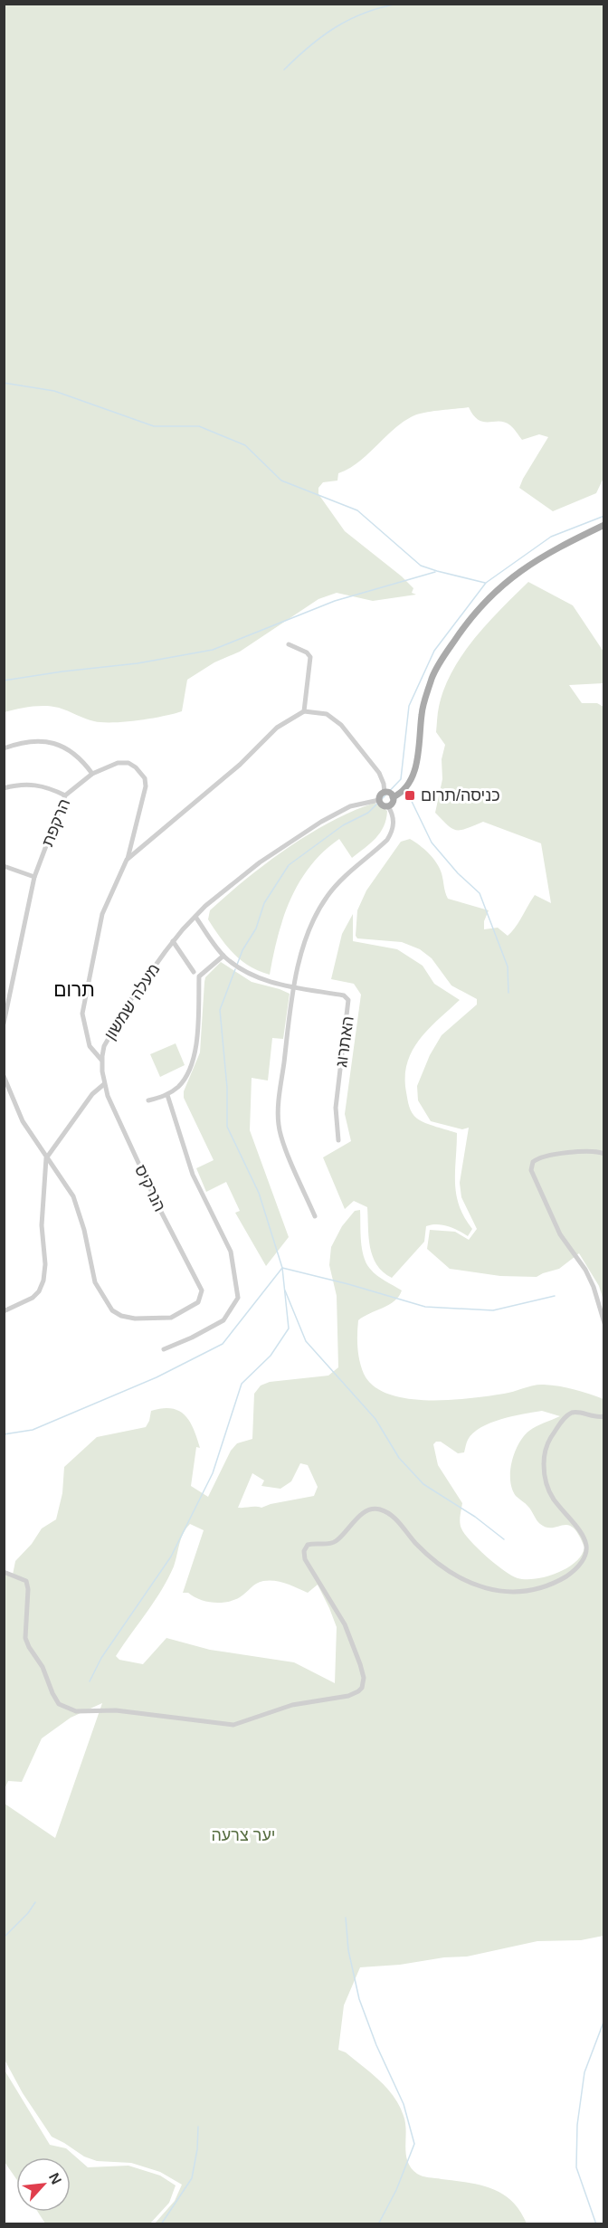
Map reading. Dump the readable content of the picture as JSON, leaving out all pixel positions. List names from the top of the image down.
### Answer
{
  "streets": {
    "street": [
      "הרקפת",
      "מעלה שמשון",
      "האתרוג",
      "הנרקיס"
    ]
  },
  "crossings": [
    ["מעלה שמשון", "הנרקיס"]
  ],
  "districts": ["תרום"],
  "parks": ["יער צרעה"],
  "places": {
    "transit": ["כניסה/תרום"]
  },
  "north": "top right"
}
